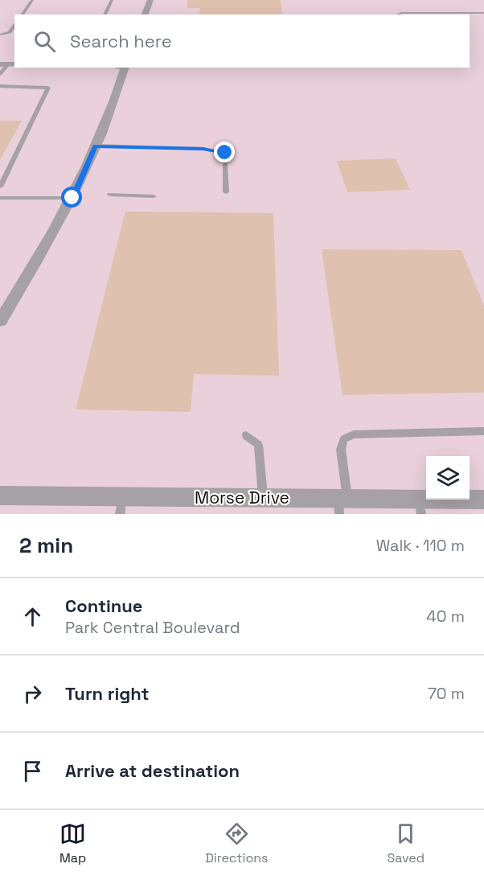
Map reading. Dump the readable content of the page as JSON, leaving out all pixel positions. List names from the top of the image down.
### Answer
{
  "streets": {
    "street": ["Morse Drive"]
  },
  "page": {
    "search": "Search here",
    "heading": ["2 min", "Walk · 110 m"],
    "list": [
      ["Continue", "Park Central Boulevard", "40 m"],
      ["Turn right", "70 m"],
      "Arrive at destination"
    ],
    "nav": ["Map", "Directions", "Saved"]
  }
}
